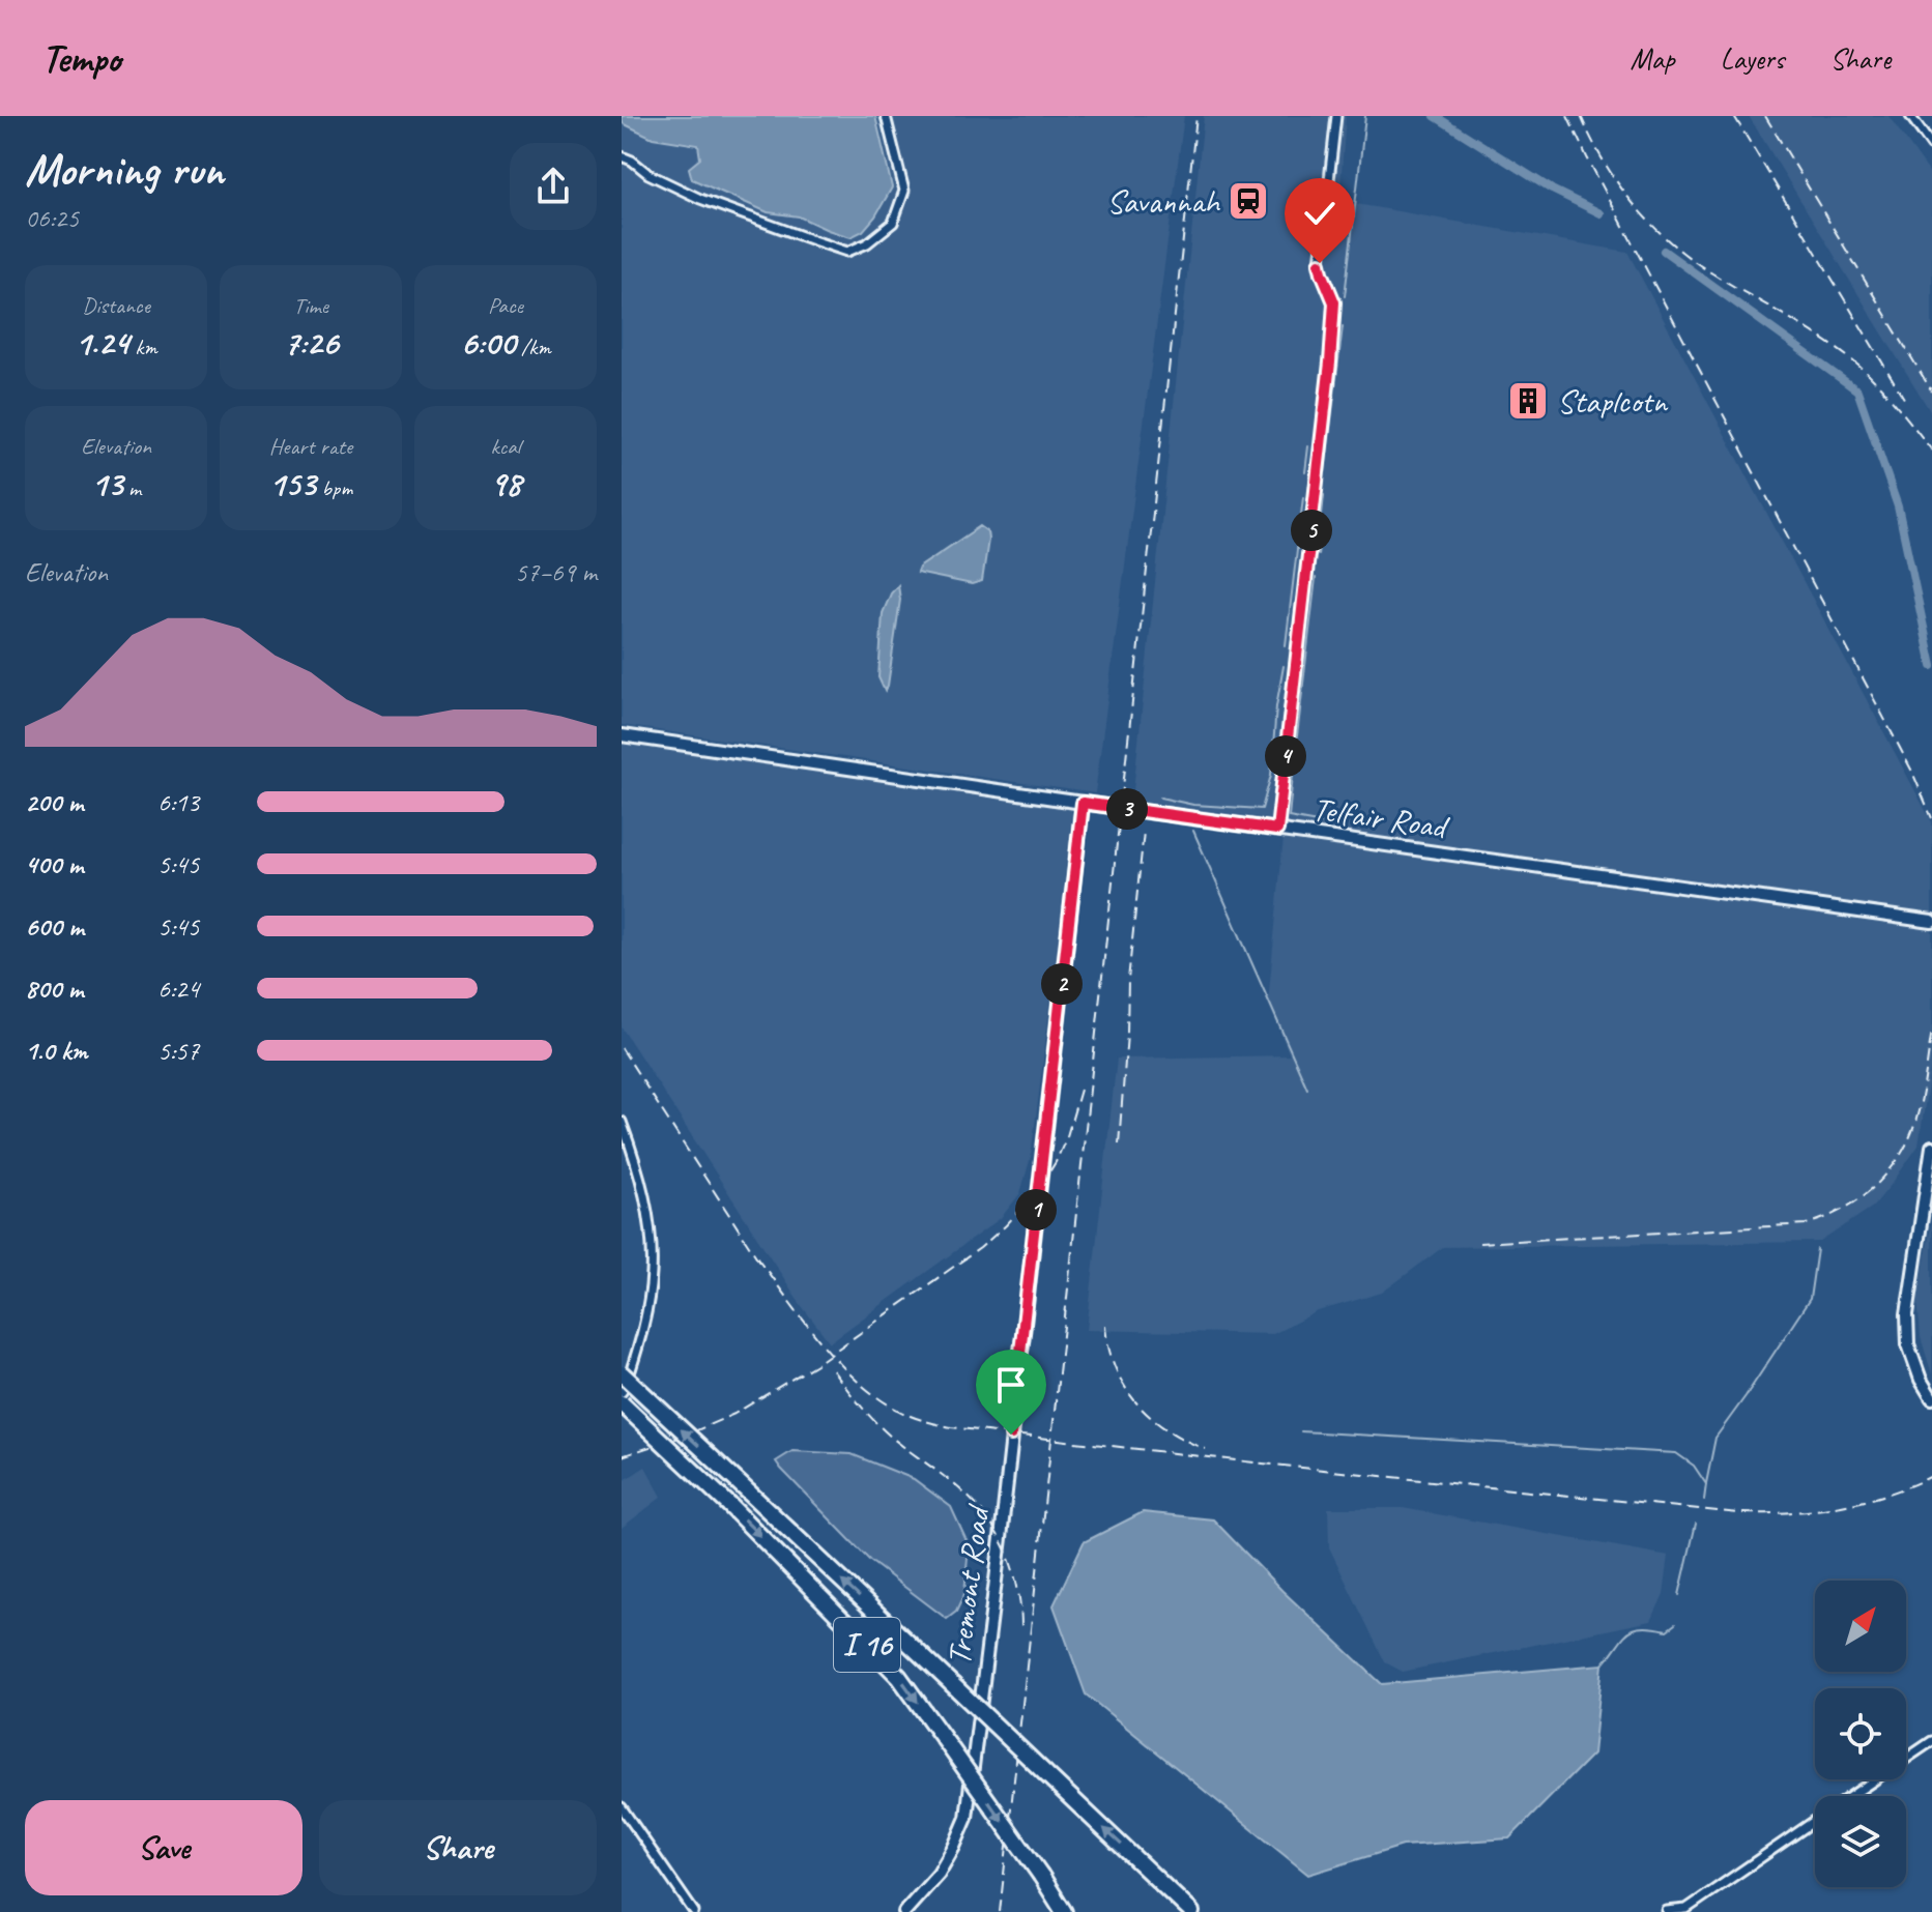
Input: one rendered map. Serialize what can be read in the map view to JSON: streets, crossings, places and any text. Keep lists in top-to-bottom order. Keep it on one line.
{"streets":{"highway":["I 16"],"street":["Telfair Road","Tremont Road"]},"crossings":[["Telfair Road","Tremont Road"]],"places":{"station":["Savannah"],"building":["Staplcotn"]},"north":"top right","page":{"header":"Tempo","nav":["Map","Layers","Share"],"heading":["Morning run","06:25"],"stats":[["Distance","1.24 km"],["Time","7:26"],["Pace","6:00 /km"],["Elevation","13 m"],["Heart rate","153 bpm"],["kcal","98"]],"pins":["5","4","3","2","1"],"chart":["Elevation","57–69 m"],"list":[{"name":"200 m","note":"6:13"},{"name":"400 m","note":"5:45"},{"name":"600 m","note":"5:45"},{"name":"800 m","note":"6:24"},{"name":"1.0 km","note":"5:57"}],"buttons":["Save","Share"]}}
